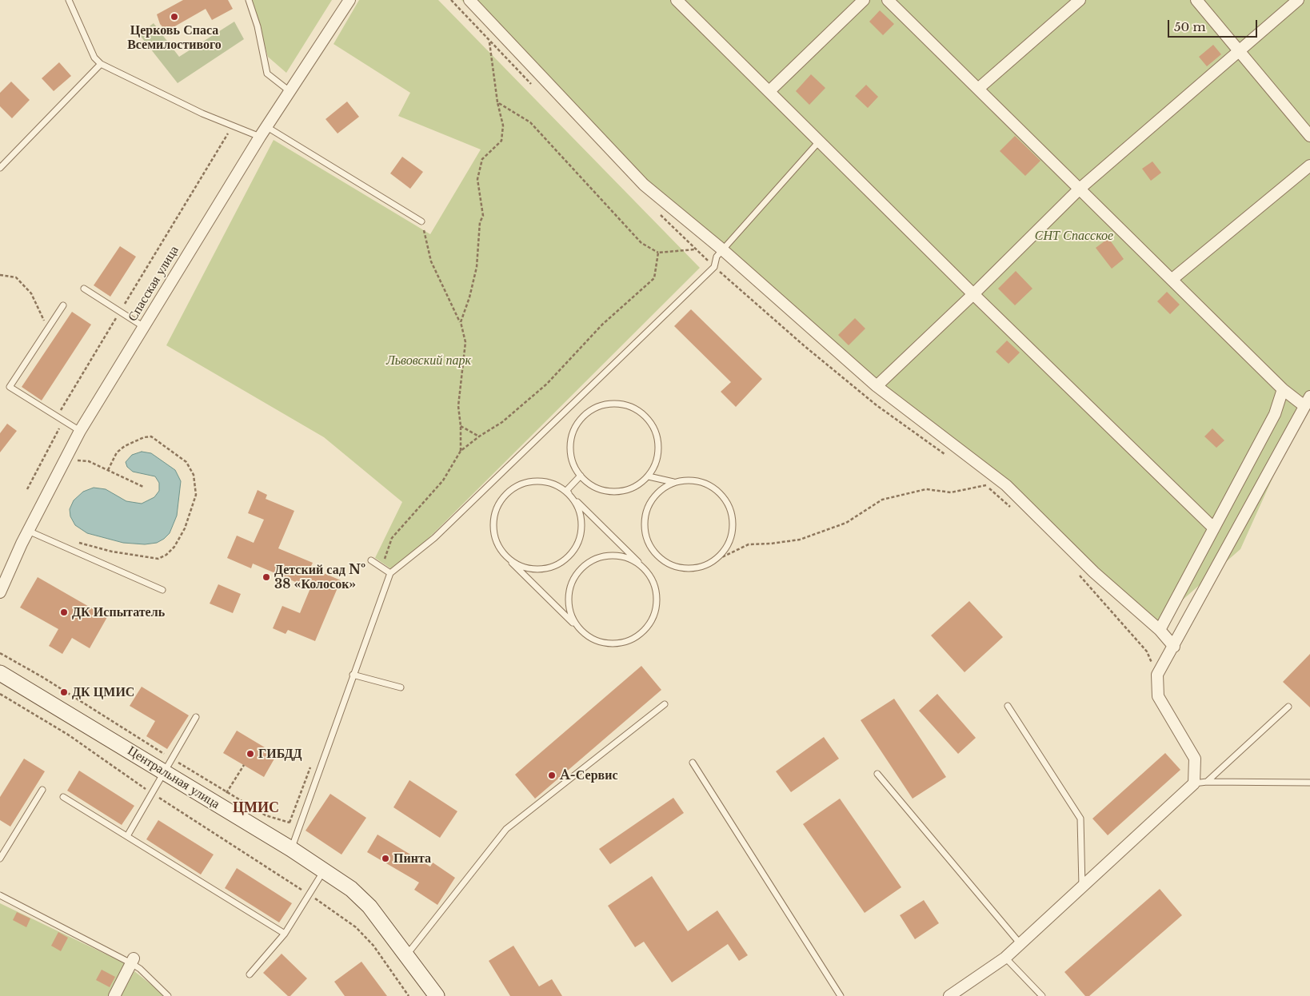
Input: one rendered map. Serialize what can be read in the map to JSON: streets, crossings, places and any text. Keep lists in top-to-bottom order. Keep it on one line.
{"streets":{"street":["Спасская улица","Центральная улица"]},"districts":["ЦМИС"],"parks":["СНТ Спасское","Львовский парк"],"places":["Церковь Спаса Всемилостивого","Детский сад № 38 «Колосок»","ДК Испытатель","ДК ЦМИС","ГИБДД","A-Сервис","Пинта"],"scale_bar":"50 m"}
